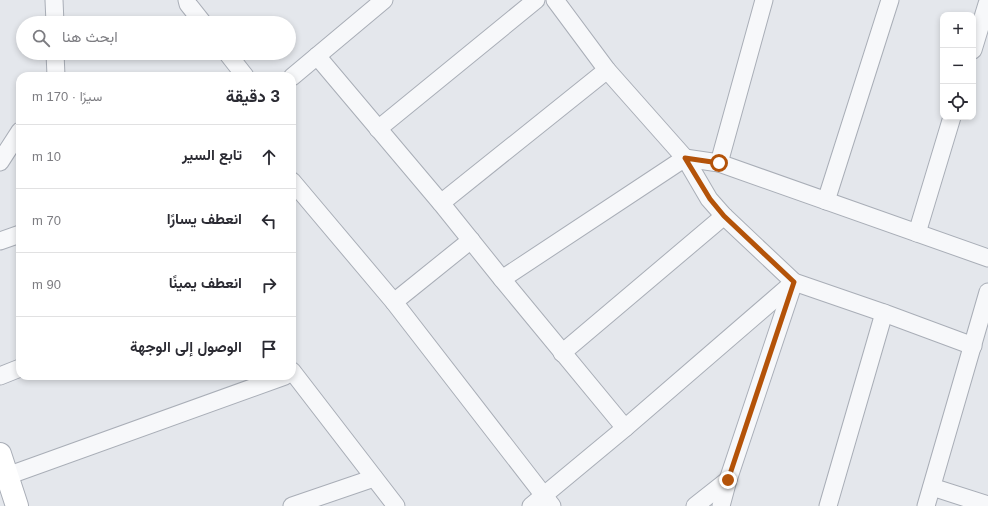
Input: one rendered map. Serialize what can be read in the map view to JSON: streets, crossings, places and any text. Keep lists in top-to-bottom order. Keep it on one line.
{"page":{"map_buttons":["+","−"],"search":"ابحث هنا","heading":["3 دقيقة","سيرًا · 170 m"],"list":[["تابع السير","10 m"],["انعطف يسارًا","70 m"],["انعطف يمينًا","90 m"],"الوصول إلى الوجهة"]}}
